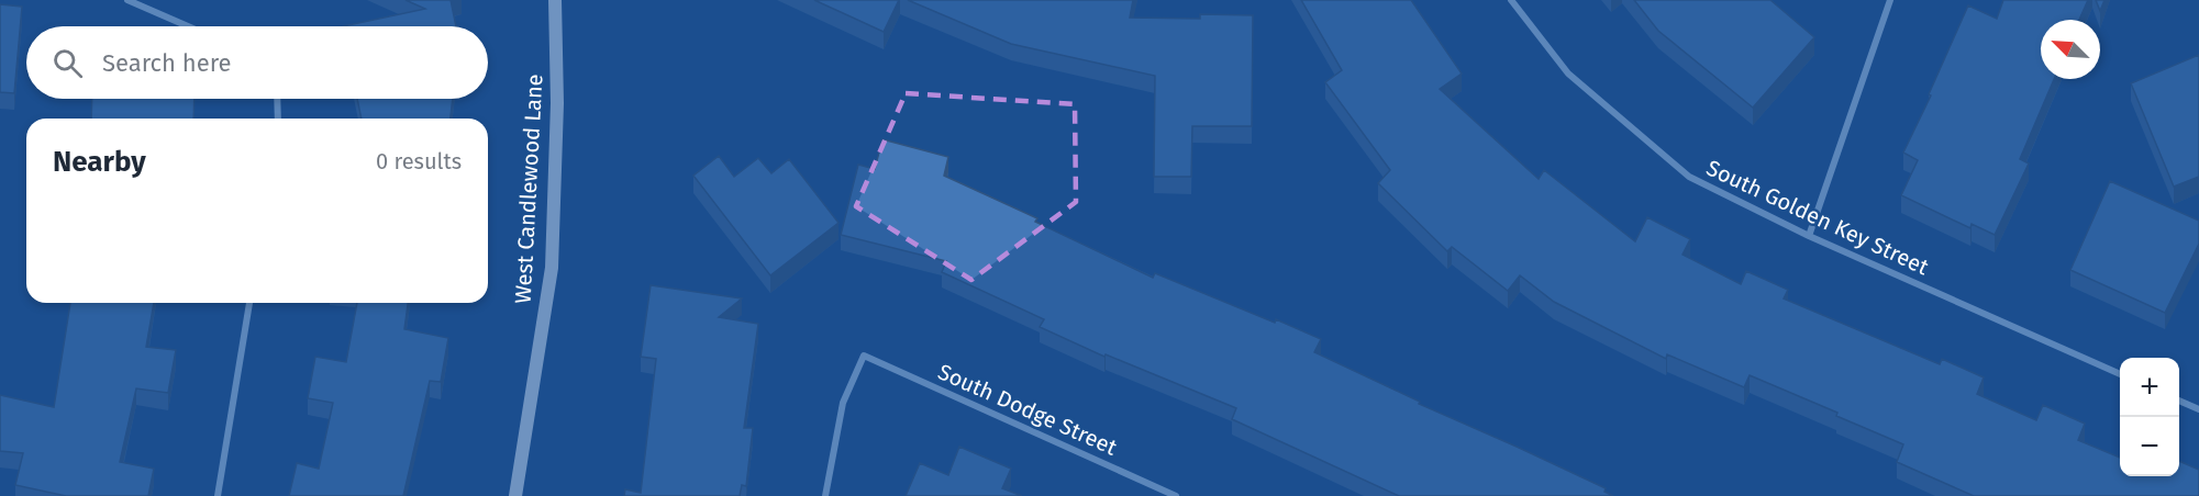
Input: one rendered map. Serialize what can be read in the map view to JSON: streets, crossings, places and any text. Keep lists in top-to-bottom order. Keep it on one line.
{"streets":{"street":["West Candlewood Lane","South Golden Key Street","South Dodge Street"]},"north":"top left","page":{"search":"Search here","heading":["Nearby","0 results"],"map_buttons":["+","−"]}}
